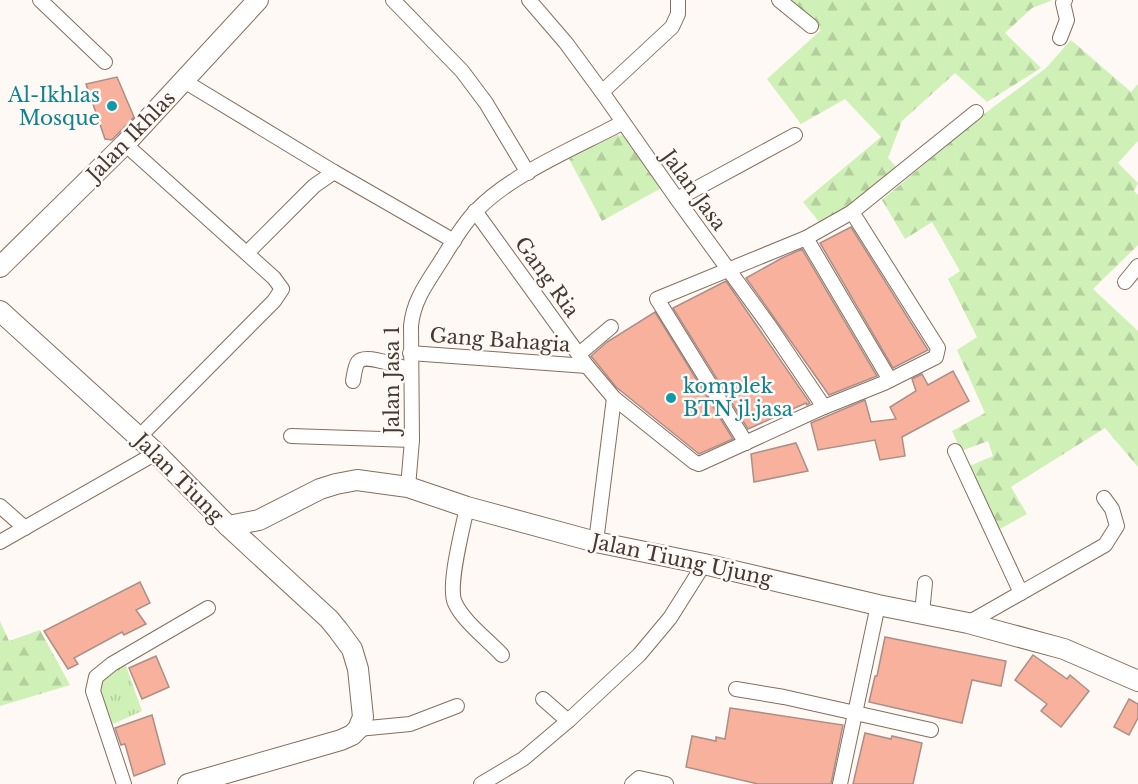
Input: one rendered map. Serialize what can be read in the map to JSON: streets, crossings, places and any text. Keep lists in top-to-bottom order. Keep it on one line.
{"streets":{"street":["Jalan Ikhlas","Jalan Jasa","Gang Ria","Gang Bahagia","Jalan Jasa 1","Jalan Tiung","Jalan Tiung Ujung"]},"crossings":[["Jalan Jasa","Jalan Jasa 1"],["Gang Ria","Gang Bahagia"],["Gang Ria","Jalan Jasa 1"],["Gang Bahagia","Jalan Jasa 1"],["Jalan Jasa 1","Jalan Tiung Ujung"],["Jalan Tiung","Jalan Tiung Ujung"]],"places":["Al-Ikhlas Mosque","komplek BTN jl.jasa"]}
